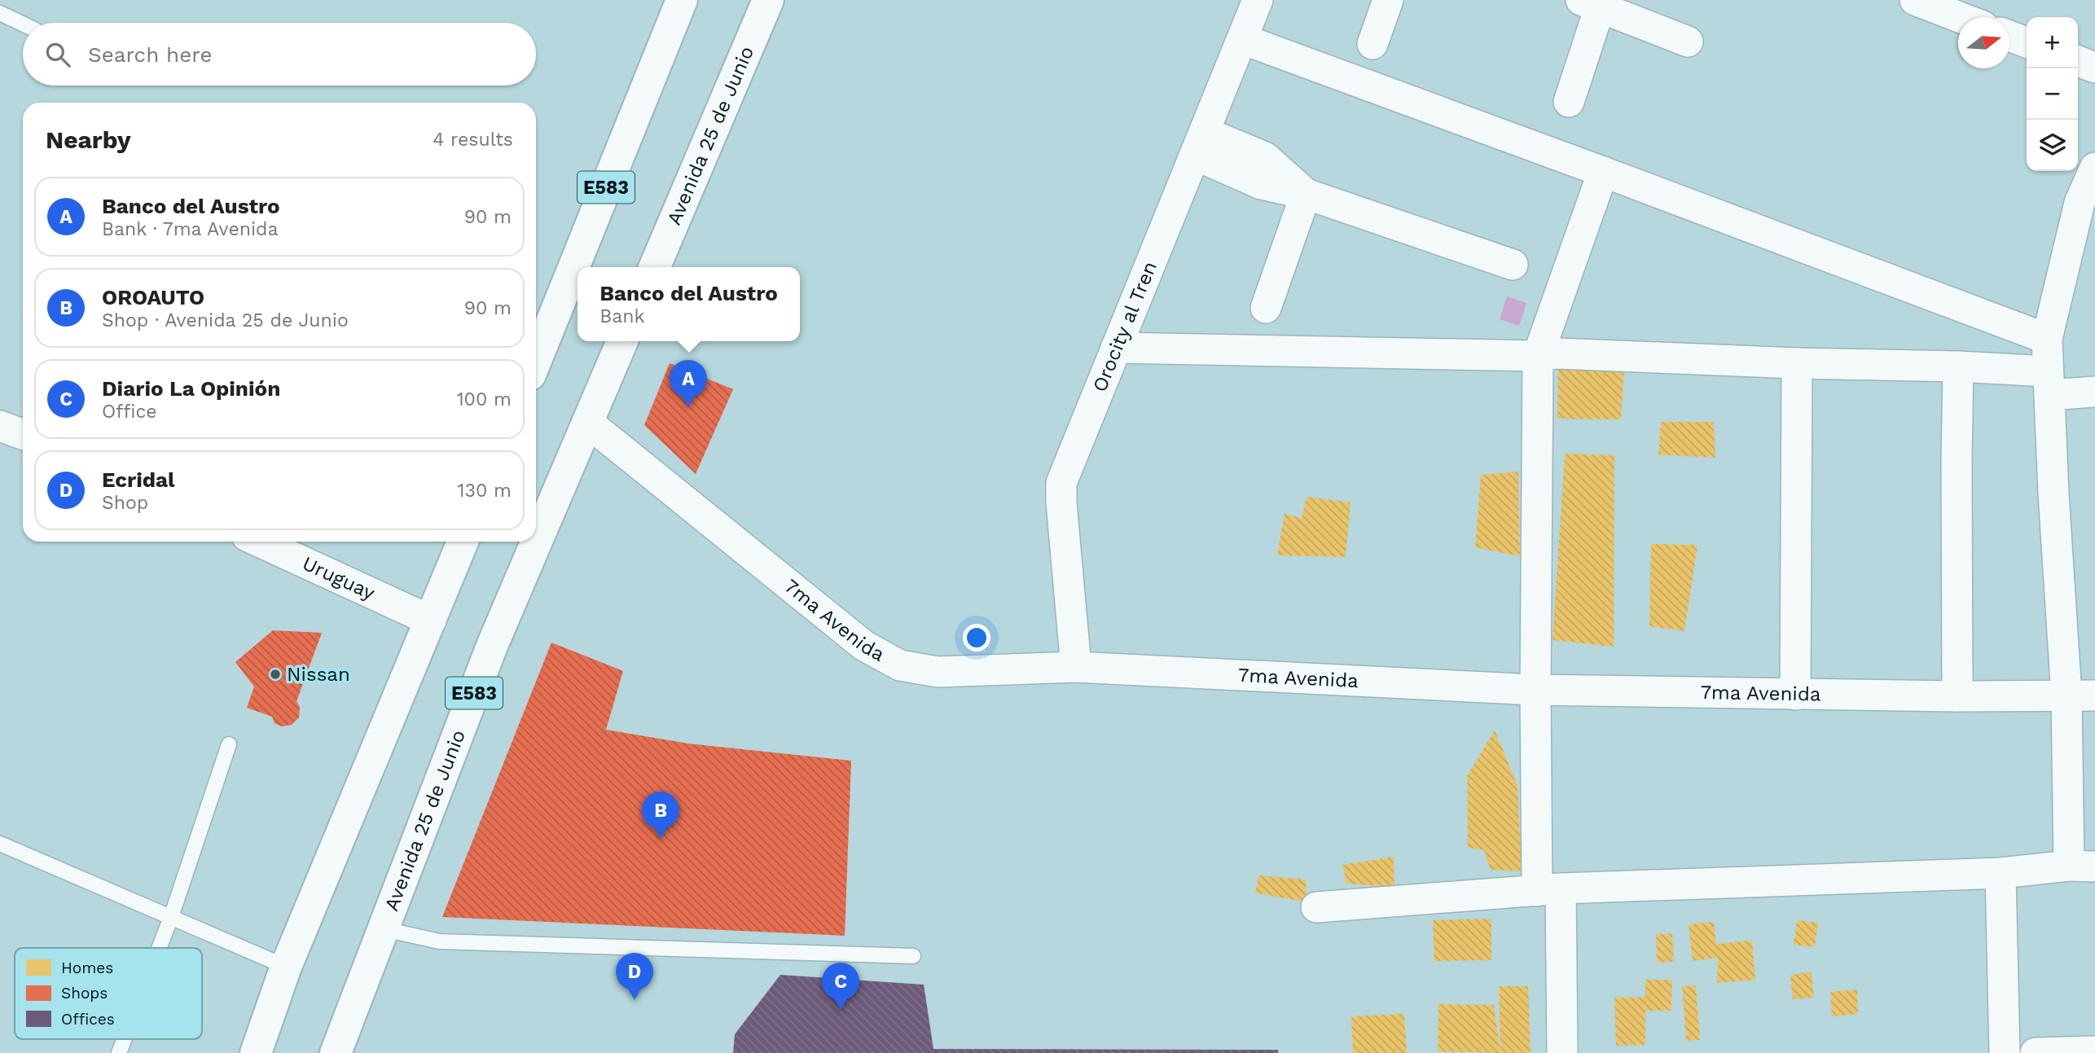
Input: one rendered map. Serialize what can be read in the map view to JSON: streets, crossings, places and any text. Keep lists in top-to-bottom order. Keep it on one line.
{"streets":{"main road":["Avenida 25 de Junio","E583"],"street":["Orocity al Tren","Uruguay","7ma Avenida"]},"crossings":[["Avenida 25 de Junio","7ma Avenida"],["Orocity al Tren","7ma Avenida"]],"places":["Nissan"],"legend":["Homes","Shops","Offices"],"north":"right","page":{"map_buttons":["+","−"],"search":"Search here","heading":["Nearby","4 results"],"list":[{"mark":"A","name":"Banco del Austro","note":"Bank · 7ma Avenida","value":"90 m"},{"mark":"B","name":"OROAUTO","note":"Shop · Avenida 25 de Junio","value":"90 m"},{"mark":"C","name":"Diario La Opinión","note":"Office","value":"100 m"},{"mark":"D","name":"Ecridal","note":"Shop","value":"130 m"}],"popup":["Banco del Austro","Bank"],"pins":["A","B","D","C"]}}
